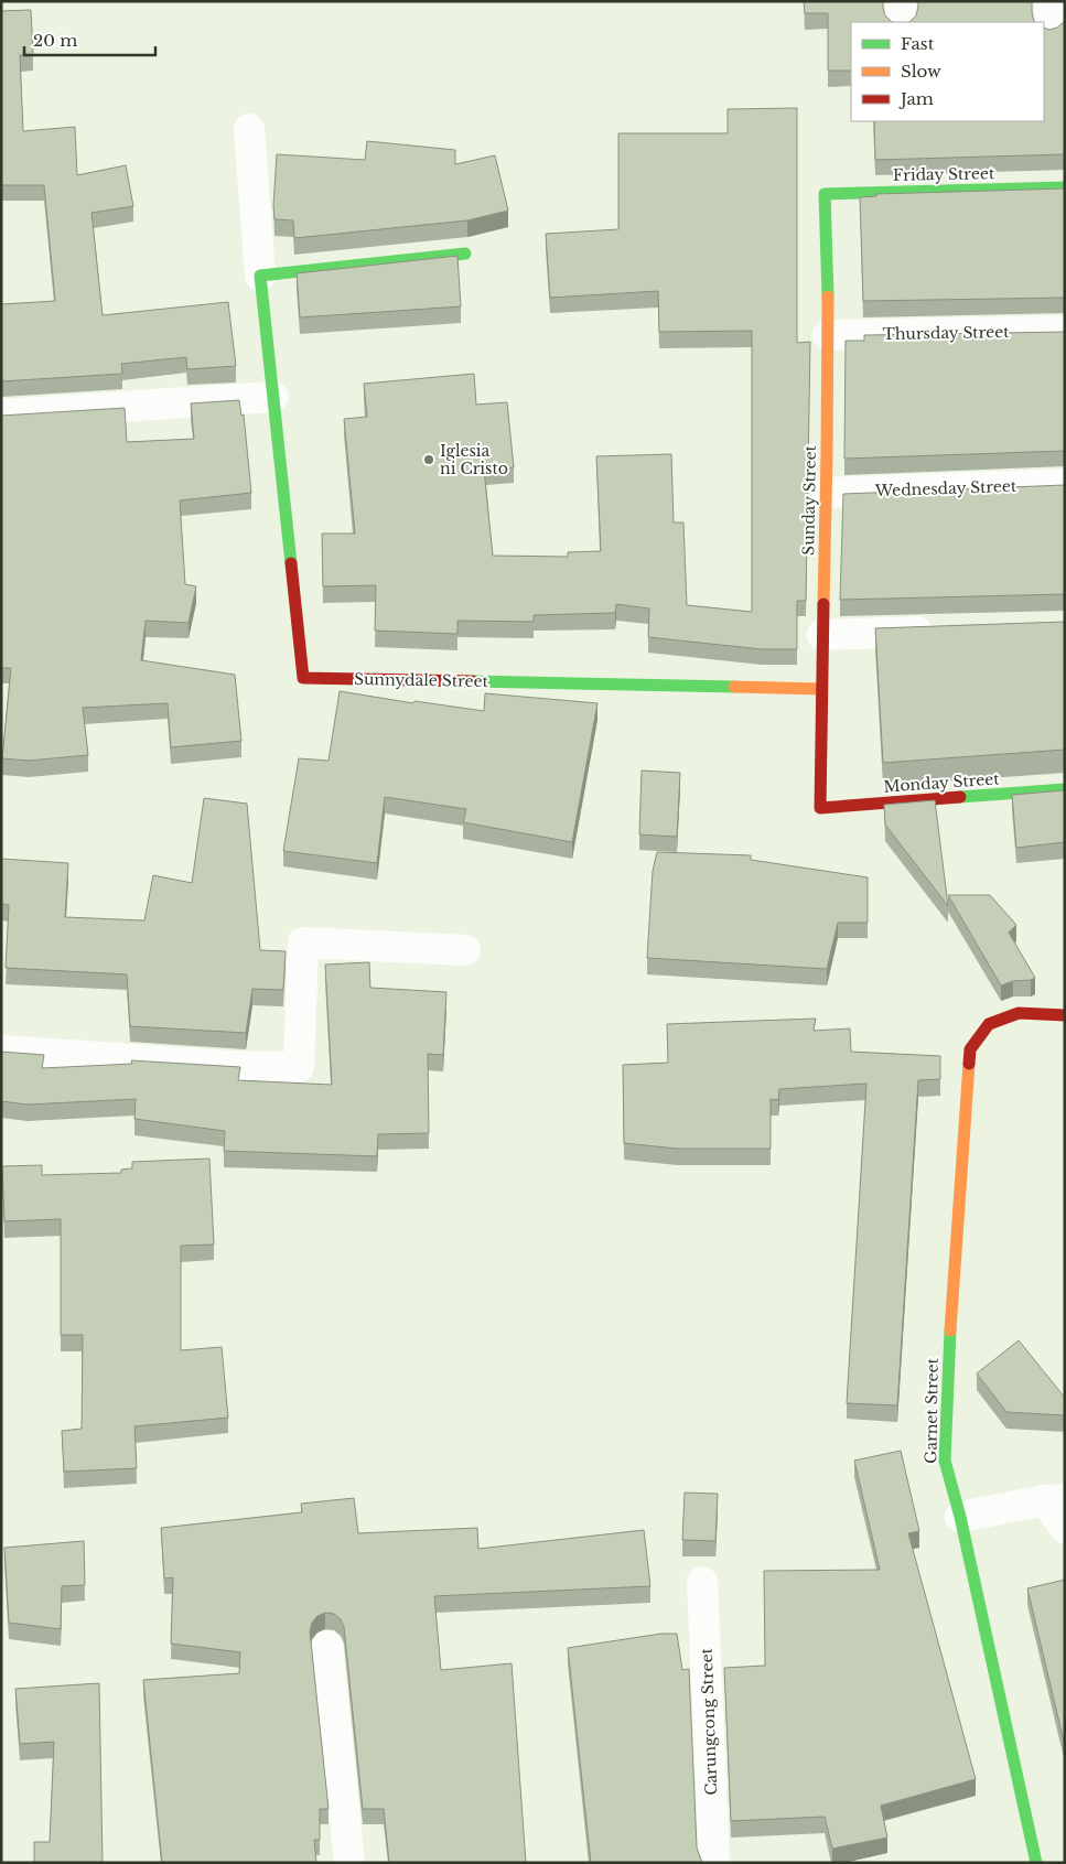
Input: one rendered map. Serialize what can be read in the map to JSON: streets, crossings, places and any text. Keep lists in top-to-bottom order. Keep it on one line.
{"streets":{"street":["Friday Street","Thursday Street","Wednesday Street","Sunday Street","Sunnydale Street","Monday Street","Garnet Street","Carungcong Street"]},"crossings":[["Friday Street","Sunday Street"],["Thursday Street","Sunday Street"],["Wednesday Street","Sunday Street"],["Sunday Street","Sunnydale Street"],["Sunday Street","Monday Street"]],"places":["Iglesia ni Cristo"],"legend":["Fast","Slow","Jam"],"scale_bar":"20 m"}
